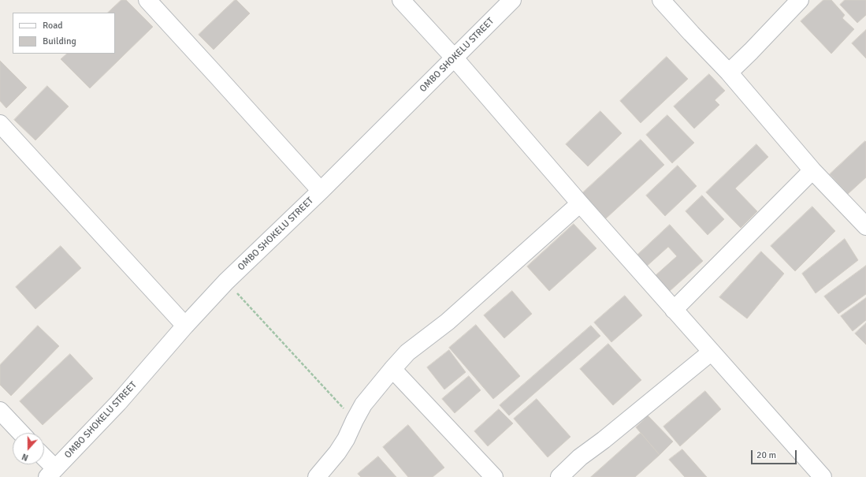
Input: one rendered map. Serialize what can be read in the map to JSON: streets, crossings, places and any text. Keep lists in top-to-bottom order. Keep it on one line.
{"streets":{"street":["OMBO SHOKELU STREET"]},"legend":["Road","Building"],"scale_bar":"20 m","north":"bottom"}
